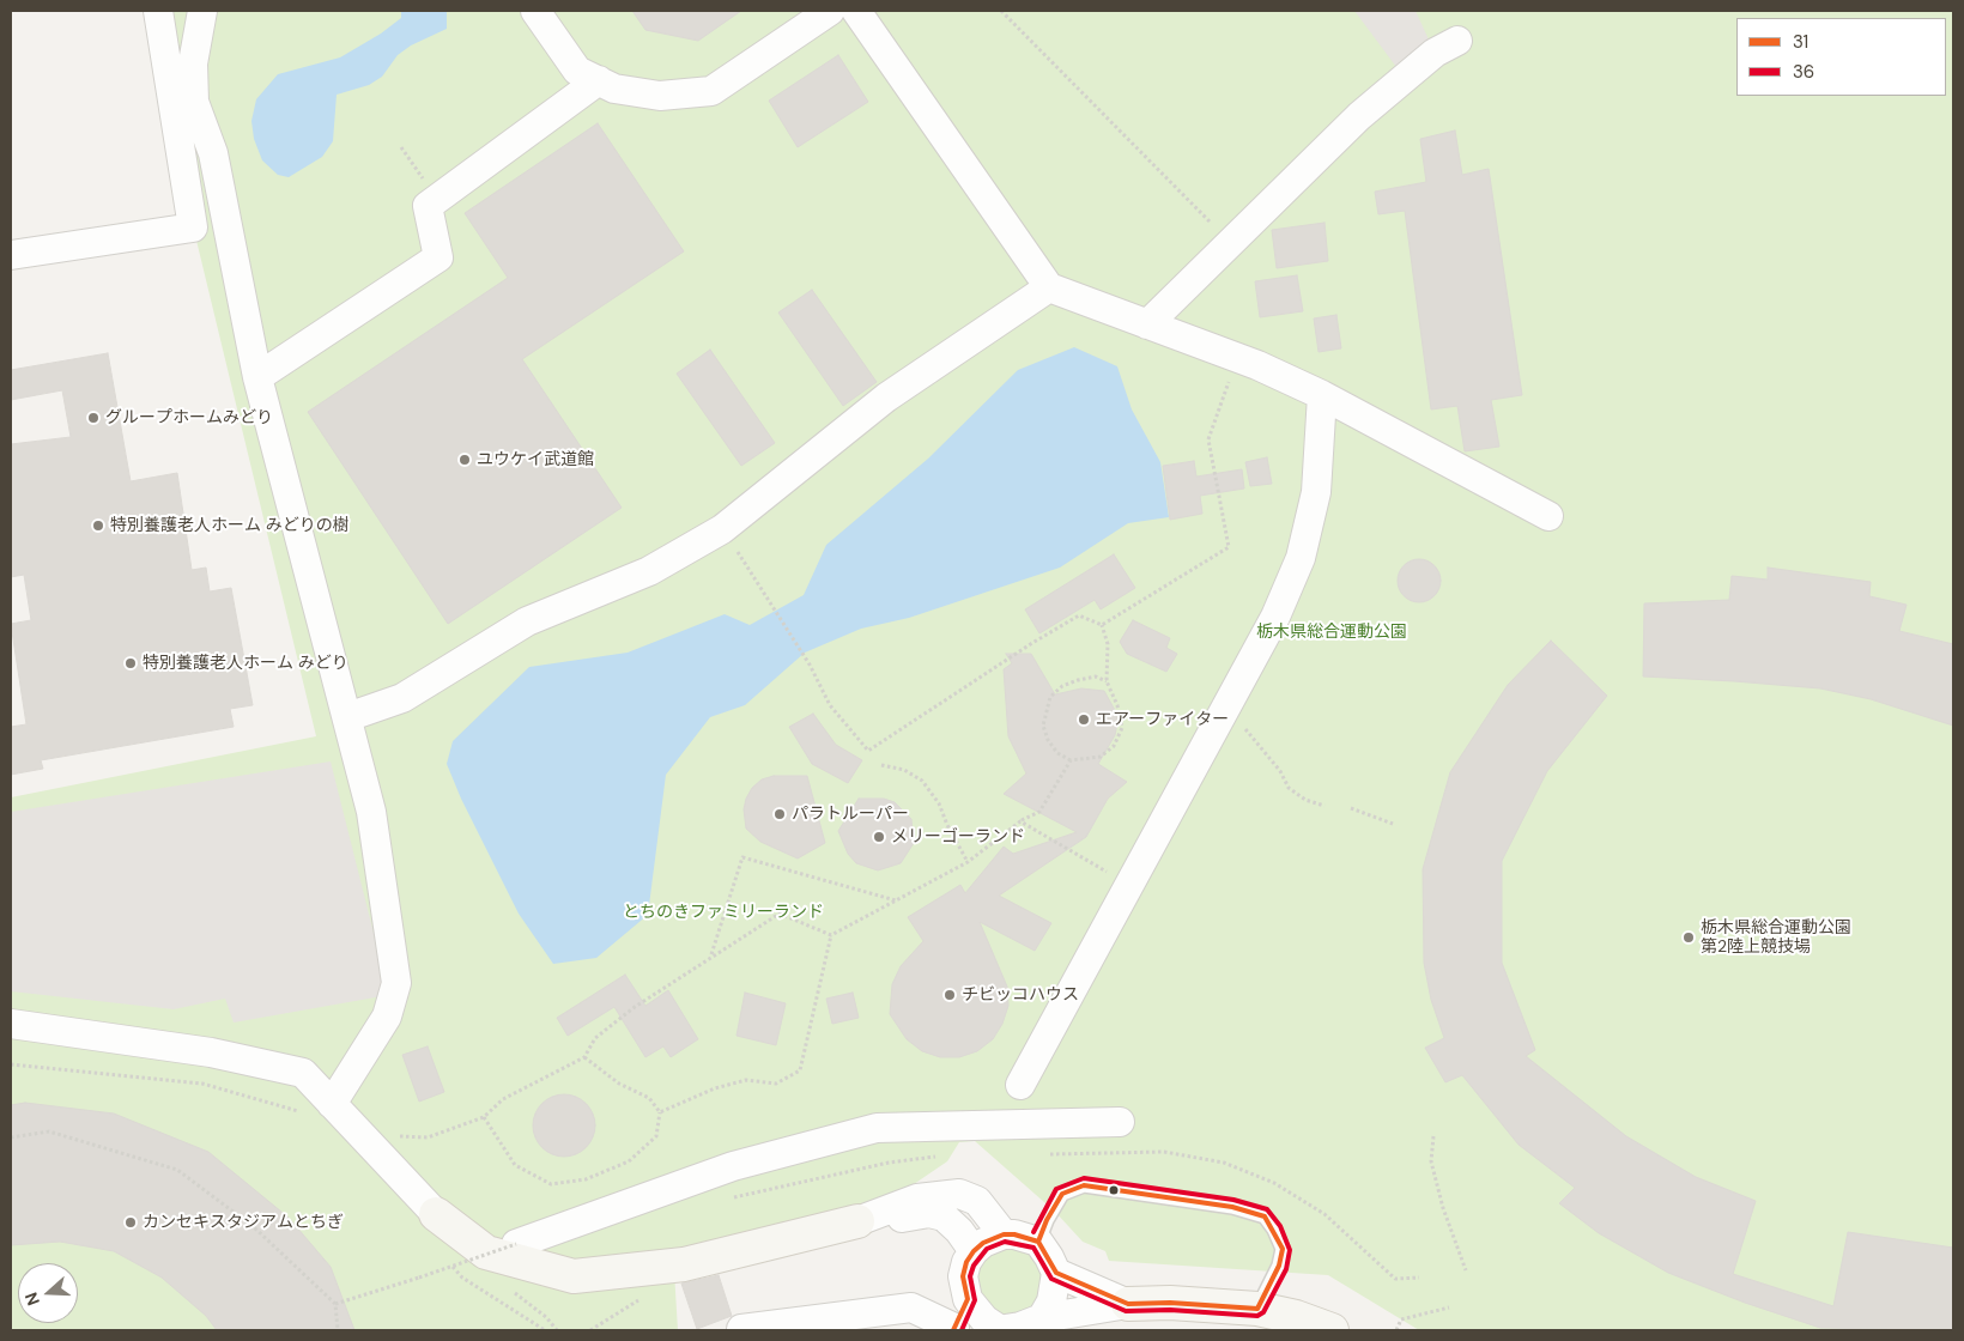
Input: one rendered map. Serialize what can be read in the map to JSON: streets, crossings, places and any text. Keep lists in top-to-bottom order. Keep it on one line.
{"parks":["栃木県総合運動公園","とちのきファミリーランド"],"places":["グループホームみどり","ユウケイ武道館","特別養護老人ホーム みどりの樹","特別養護老人ホーム みどり","エアーファイター","パラトルーパー","メリーゴーランド","栃木県総合運動公園 第2陸上競技場","チビッコハウス","カンセキスタジアムとちぎ"],"lines":["transit line 36","transit line 31"],"legend":["31","36"],"north":"left"}
